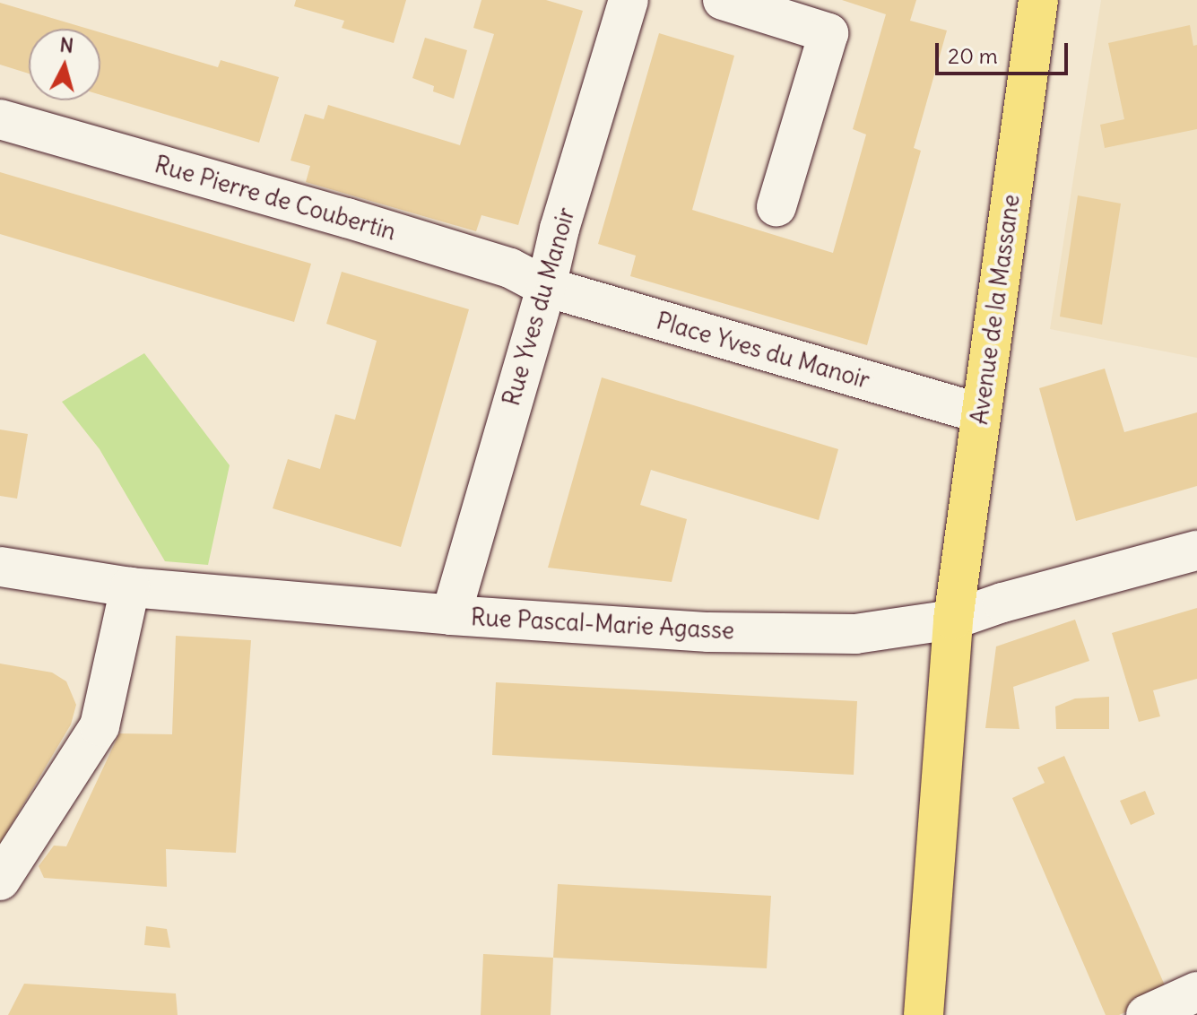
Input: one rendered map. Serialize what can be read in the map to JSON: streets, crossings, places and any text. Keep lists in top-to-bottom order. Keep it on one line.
{"streets":{"main road":["Avenue de la Massane"],"street":["Rue Pierre de Coubertin","Rue Yves du Manoir","Place Yves du Manoir","Rue Pascal-Marie Agasse"]},"crossings":[["Rue Pierre de Coubertin","Rue Yves du Manoir"],["Rue Pierre de Coubertin","Place Yves du Manoir"],["Rue Yves du Manoir","Place Yves du Manoir"],["Rue Yves du Manoir","Rue Pascal-Marie Agasse"],["Avenue de la Massane","Place Yves du Manoir"],["Avenue de la Massane","Rue Pascal-Marie Agasse"]],"scale_bar":"20 m","north":"top"}
